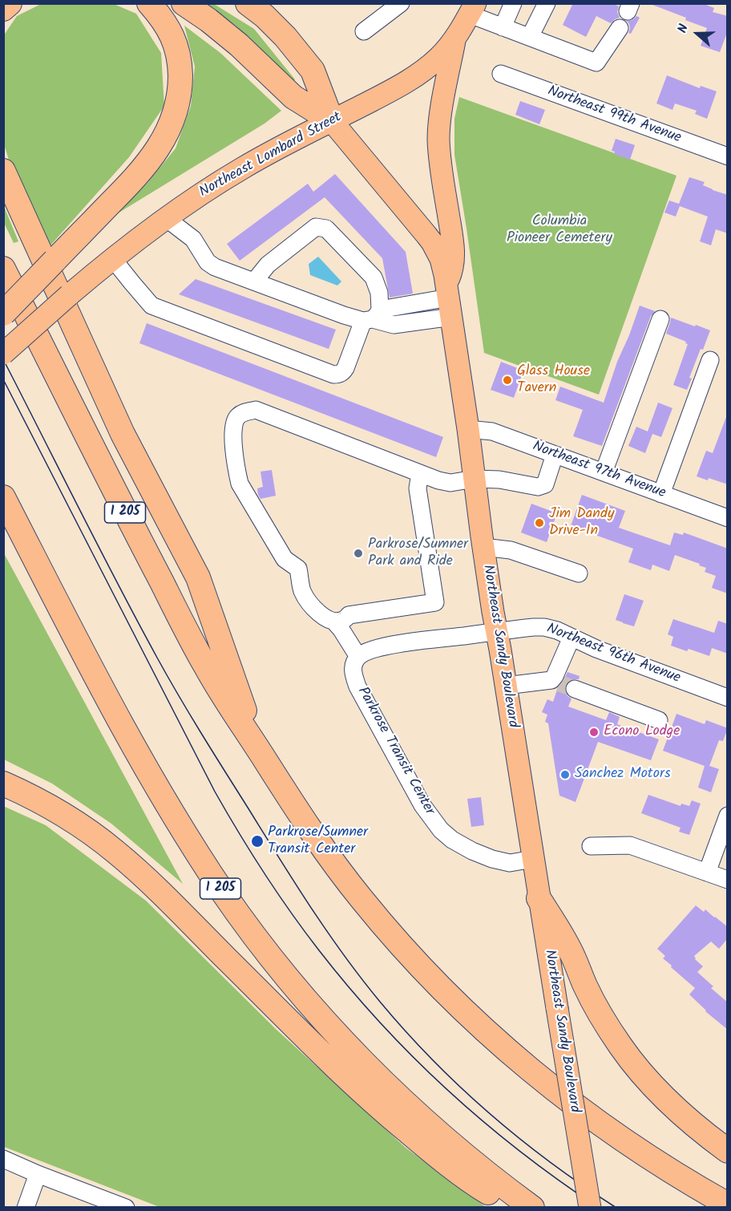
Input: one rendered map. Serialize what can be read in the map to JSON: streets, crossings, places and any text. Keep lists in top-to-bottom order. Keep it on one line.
{"streets":{"highway":["I 205"],"main road":["Northeast Lombard Street","Northeast Sandy Boulevard"],"street":["Northeast 99th Avenue","Northeast 97th Avenue","Northeast 96th Avenue","Parkrose Transit Center"]},"crossings":[["Northeast Lombard Street","Northeast Sandy Boulevard"],["Northeast 97th Avenue","Northeast Sandy Boulevard"],["Northeast Sandy Boulevard","Northeast 96th Avenue"],["Northeast Sandy Boulevard","Parkrose Transit Center"]],"parks":["Columbia Pioneer Cemetery"],"places":["Glass House Tavern","Jim Dandy Drive-In","Parkrose/Sumner Park and Ride","Econo Lodge","Sanchez Motors","Parkrose/Sumner Transit Center"],"north":"left"}
